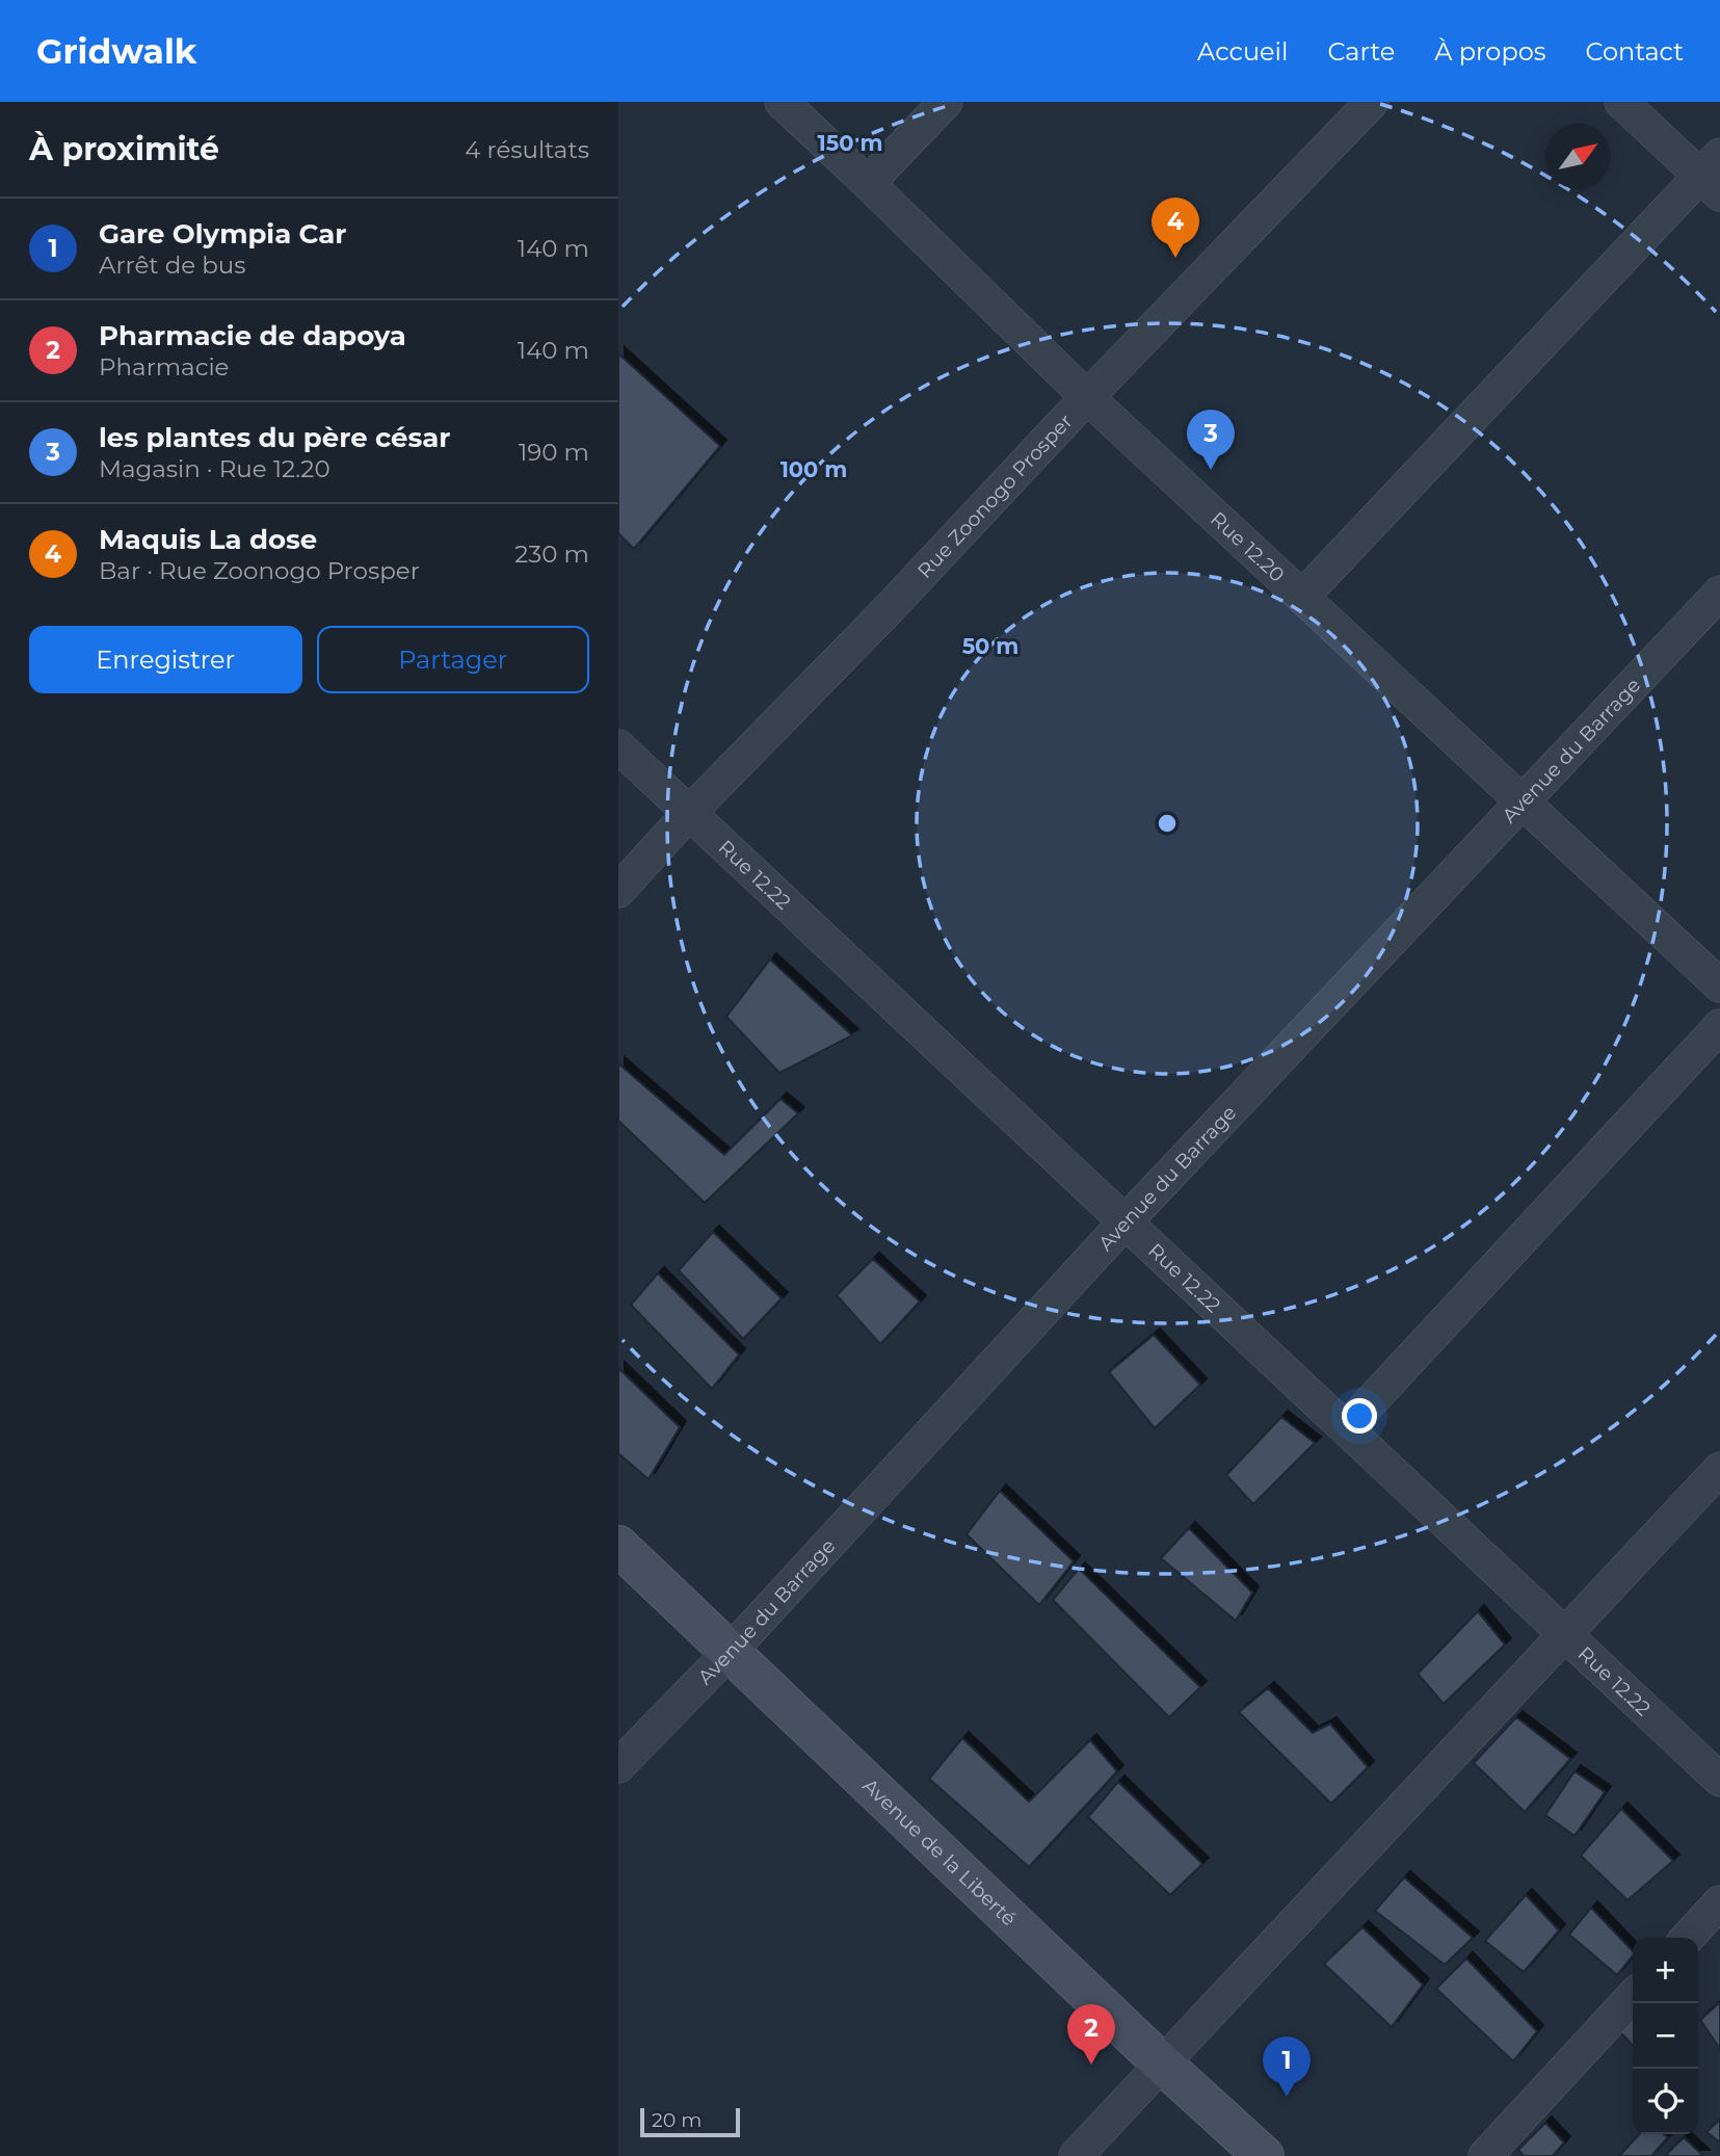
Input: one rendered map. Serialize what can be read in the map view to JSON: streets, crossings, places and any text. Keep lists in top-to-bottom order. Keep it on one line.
{"streets":{"main road":["Avenue de la Liberté"],"street":["Rue Zoonogo Prosper","Rue 12.20","Avenue du Barrage","Rue 12.22"]},"crossings":[["Rue Zoonogo Prosper","Rue 12.20"],["Rue Zoonogo Prosper","Rue 12.22"],["Rue 12.20","Avenue du Barrage"],["Avenue du Barrage","Rue 12.22"],["Avenue du Barrage","Avenue de la Liberté"]],"scale_bar":"20 m","north":"top right","page":{"header":"Gridwalk","nav":["Accueil","Carte","À propos","Contact"],"heading":["À proximité","4 résultats"],"list":[{"mark":"1","name":"Gare Olympia Car","note":"Arrêt de bus","value":"140 m"},{"mark":"2","name":"Pharmacie de dapoya","note":"Pharmacie","value":"140 m"},{"mark":"3","name":"les plantes du père césar","note":"Magasin · Rue 12.20","value":"190 m"},{"mark":"4","name":"Maquis La dose","note":"Bar · Rue Zoonogo Prosper","value":"230 m"}],"pins":["4","3","2","1"],"buttons":["Enregistrer","Partager"],"map_buttons":["+","−"],"scale":"20 m"},"rings":["150 m","100 m","50 m"]}
